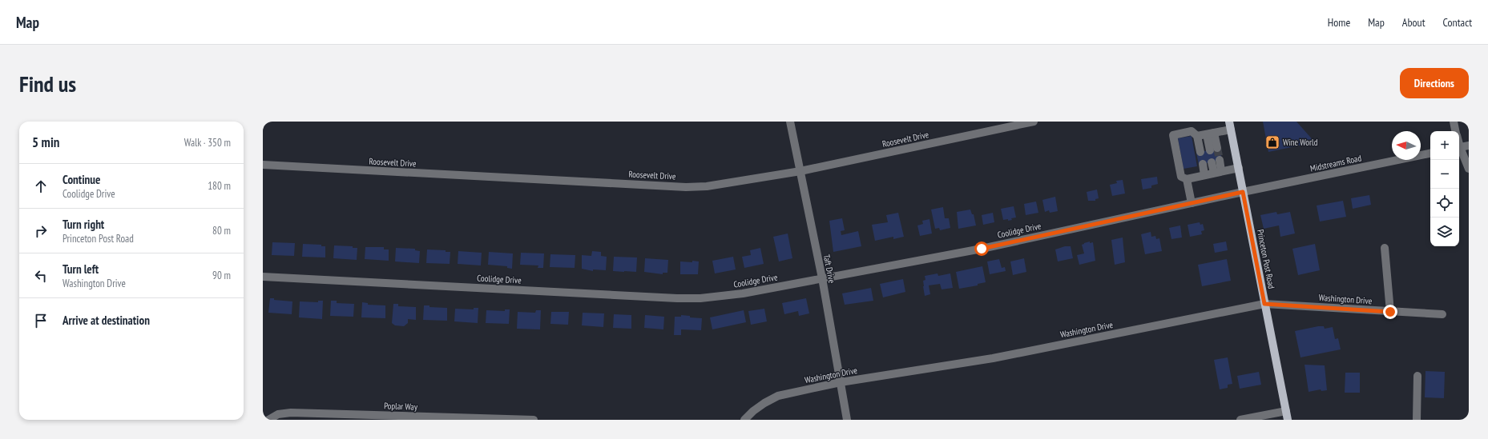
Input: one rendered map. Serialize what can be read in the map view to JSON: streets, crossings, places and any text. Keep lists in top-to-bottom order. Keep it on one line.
{"streets":{"main road":["Princeton Post Road"],"street":["Roosevelt Drive","Midstreams Road","Coolidge Drive","Taft Drive","Washington Drive","Poplar Way"]},"crossings":[["Roosevelt Drive","Taft Drive"],["Midstreams Road","Coolidge Drive"],["Midstreams Road","Princeton Post Road"],["Coolidge Drive","Princeton Post Road"],["Coolidge Drive","Taft Drive"],["Princeton Post Road","Washington Drive"],["Taft Drive","Washington Drive"]],"places":{"shop":["Wine World"]},"north":"left","page":{"header":"Map","nav":["Home","Map","About","Contact"],"buttons":"Directions","title":"Find us","heading":["5 min","Walk · 350 m"],"map_buttons":["+","−"],"list":[["Continue","Coolidge Drive","180 m"],["Turn right","Princeton Post Road","80 m"],["Turn left","Washington Drive","90 m"],"Arrive at destination"]}}
